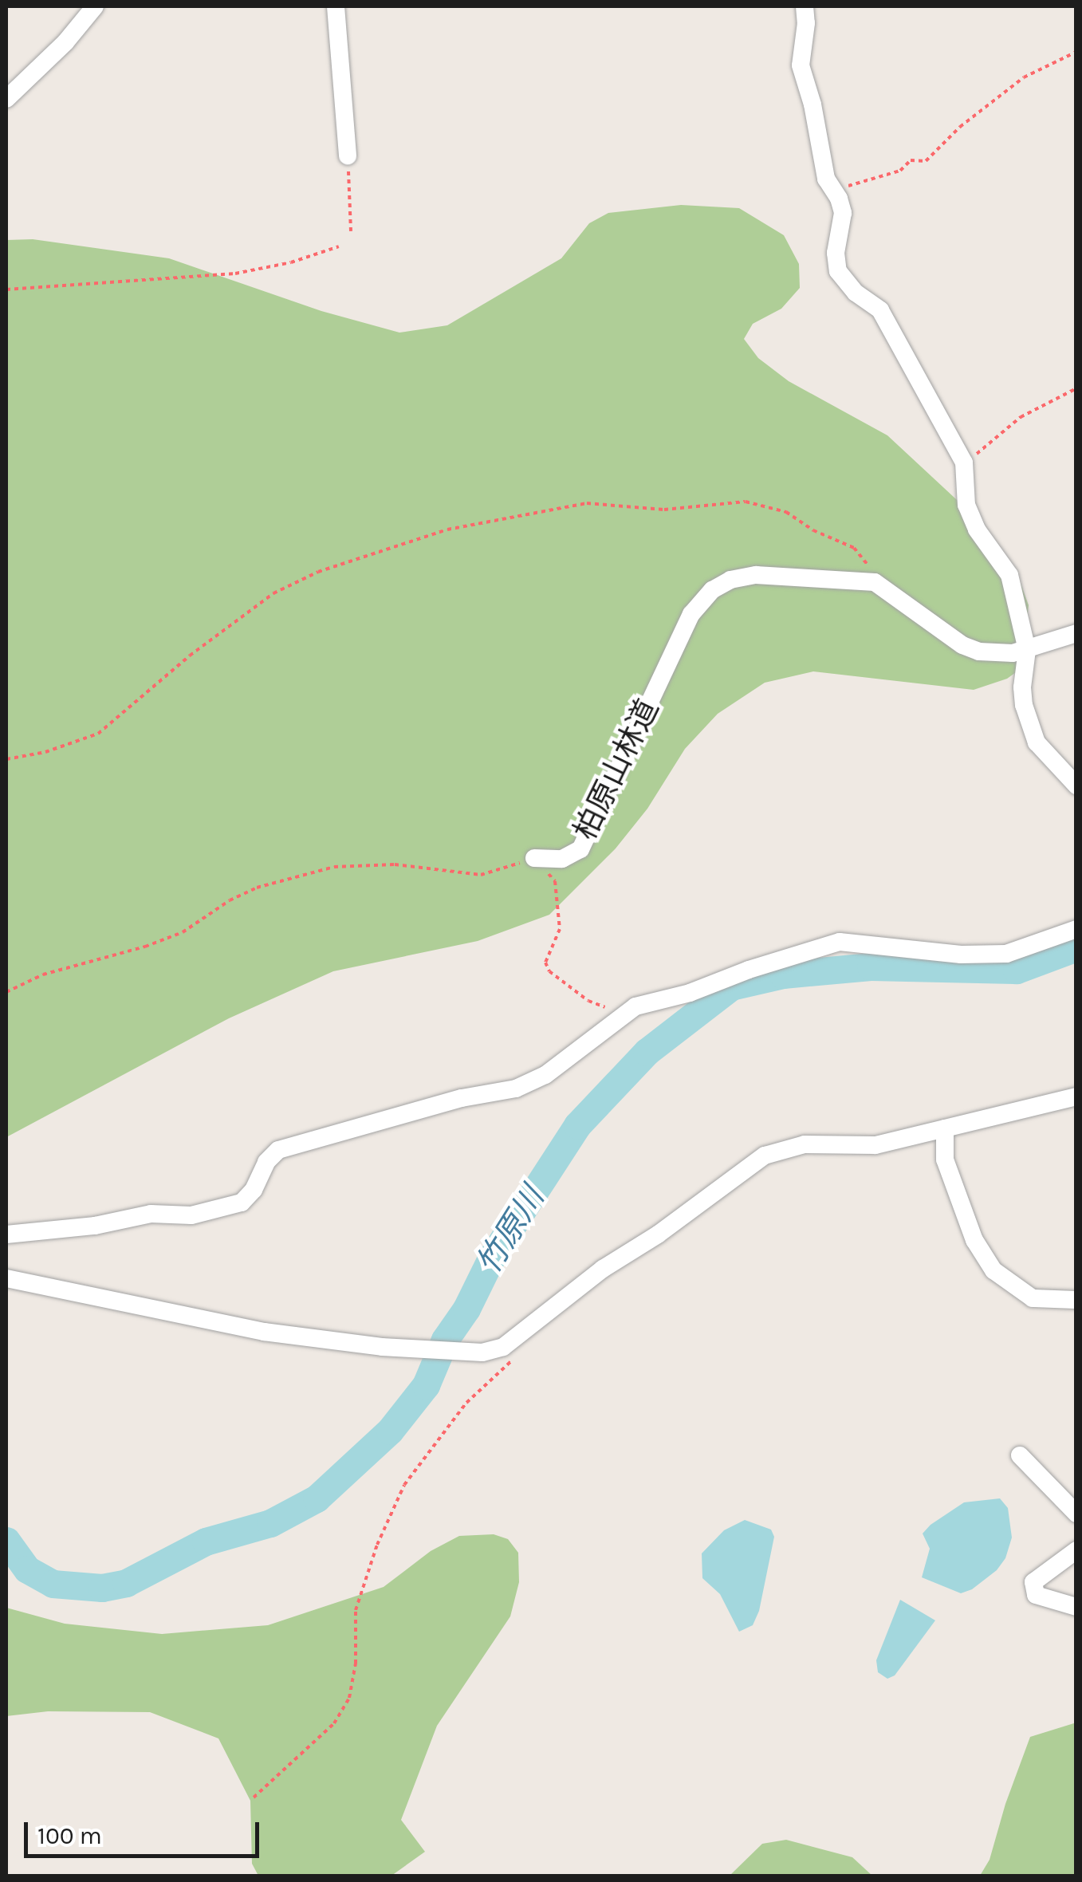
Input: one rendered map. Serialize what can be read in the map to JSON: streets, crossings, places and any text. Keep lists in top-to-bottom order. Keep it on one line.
{"streets":{"street":["柏原山林道"]},"water":["竹原川"],"scale_bar":"100 m"}
